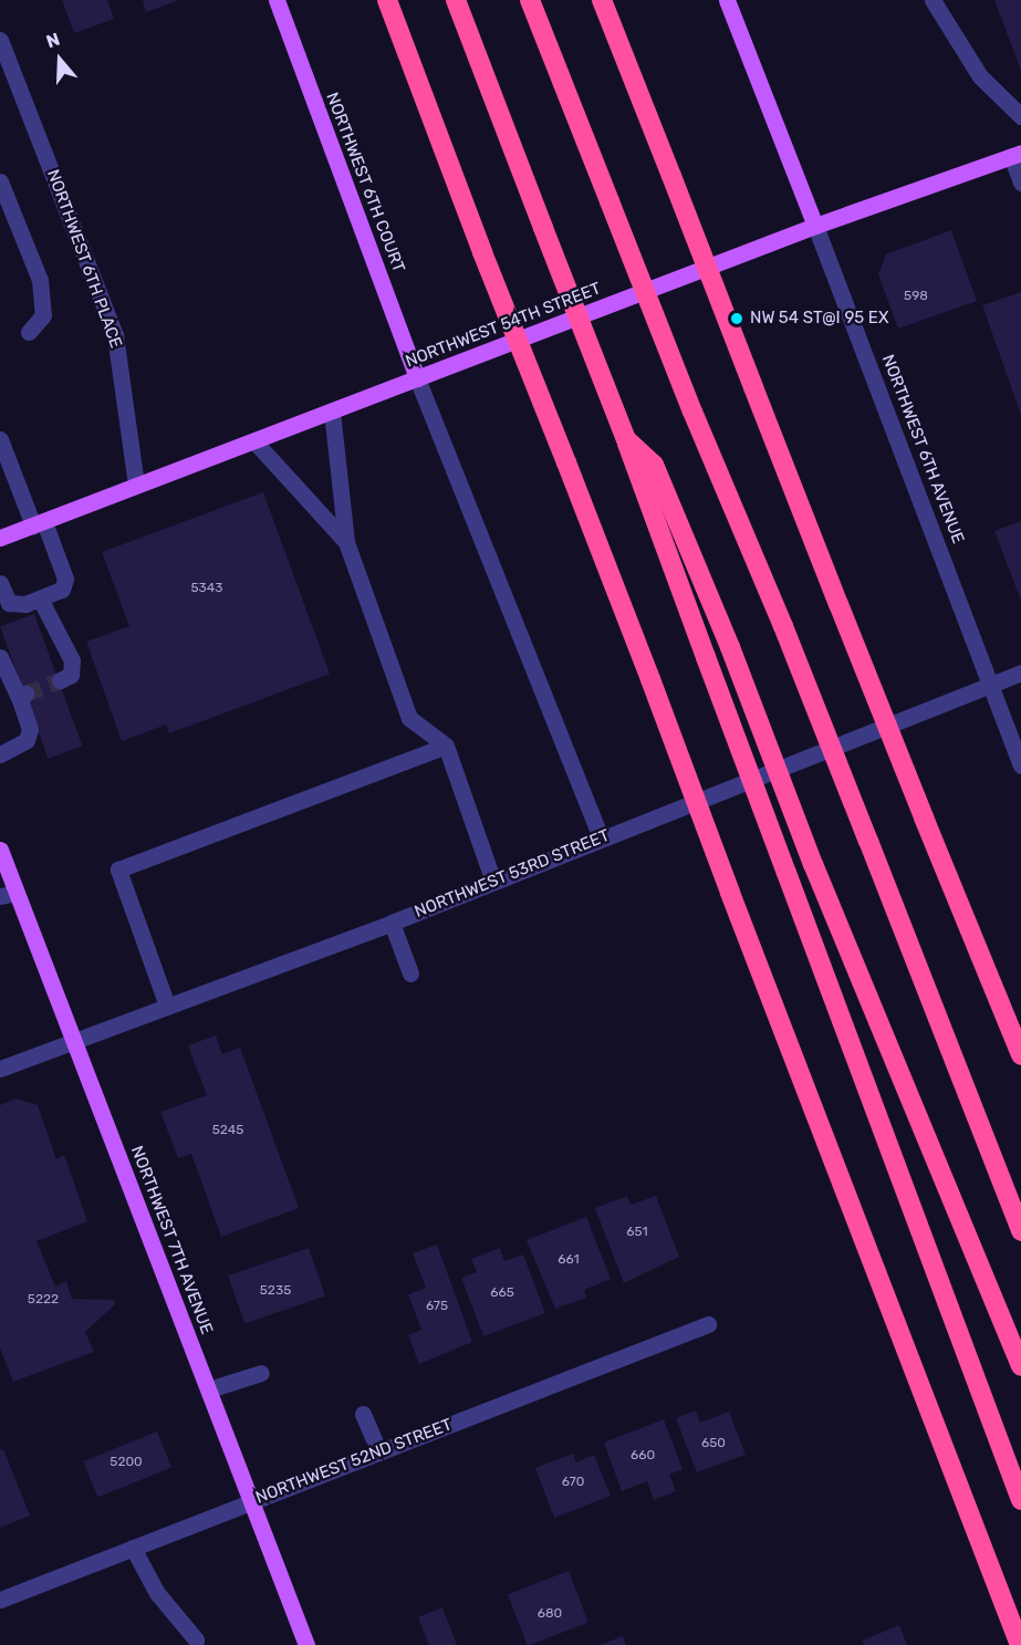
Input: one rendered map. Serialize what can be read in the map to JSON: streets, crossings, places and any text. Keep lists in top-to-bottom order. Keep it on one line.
{"streets":{"main road":["NORTHWEST 6TH COURT","NORTHWEST 54TH STREET","NORTHWEST 6TH AVENUE","NORTHWEST 7TH AVENUE"],"street":["NORTHWEST 6TH PLACE","NORTHWEST 53RD STREET","NORTHWEST 52ND STREET"]},"crossings":[["NORTHWEST 6TH COURT","NORTHWEST 54TH STREET"],["NORTHWEST 6TH PLACE","NORTHWEST 54TH STREET"],["NORTHWEST 54TH STREET","NORTHWEST 6TH AVENUE"],["NORTHWEST 6TH AVENUE","NORTHWEST 53RD STREET"],["NORTHWEST 53RD STREET","NORTHWEST 7TH AVENUE"],["NORTHWEST 7TH AVENUE","NORTHWEST 52ND STREET"]],"places":["NW 54 ST@I 95 EX"],"house_numbers":["598","5343","5245","651","661","5235","665","5222","675","650","660","5200","670","680"],"north":"top"}
